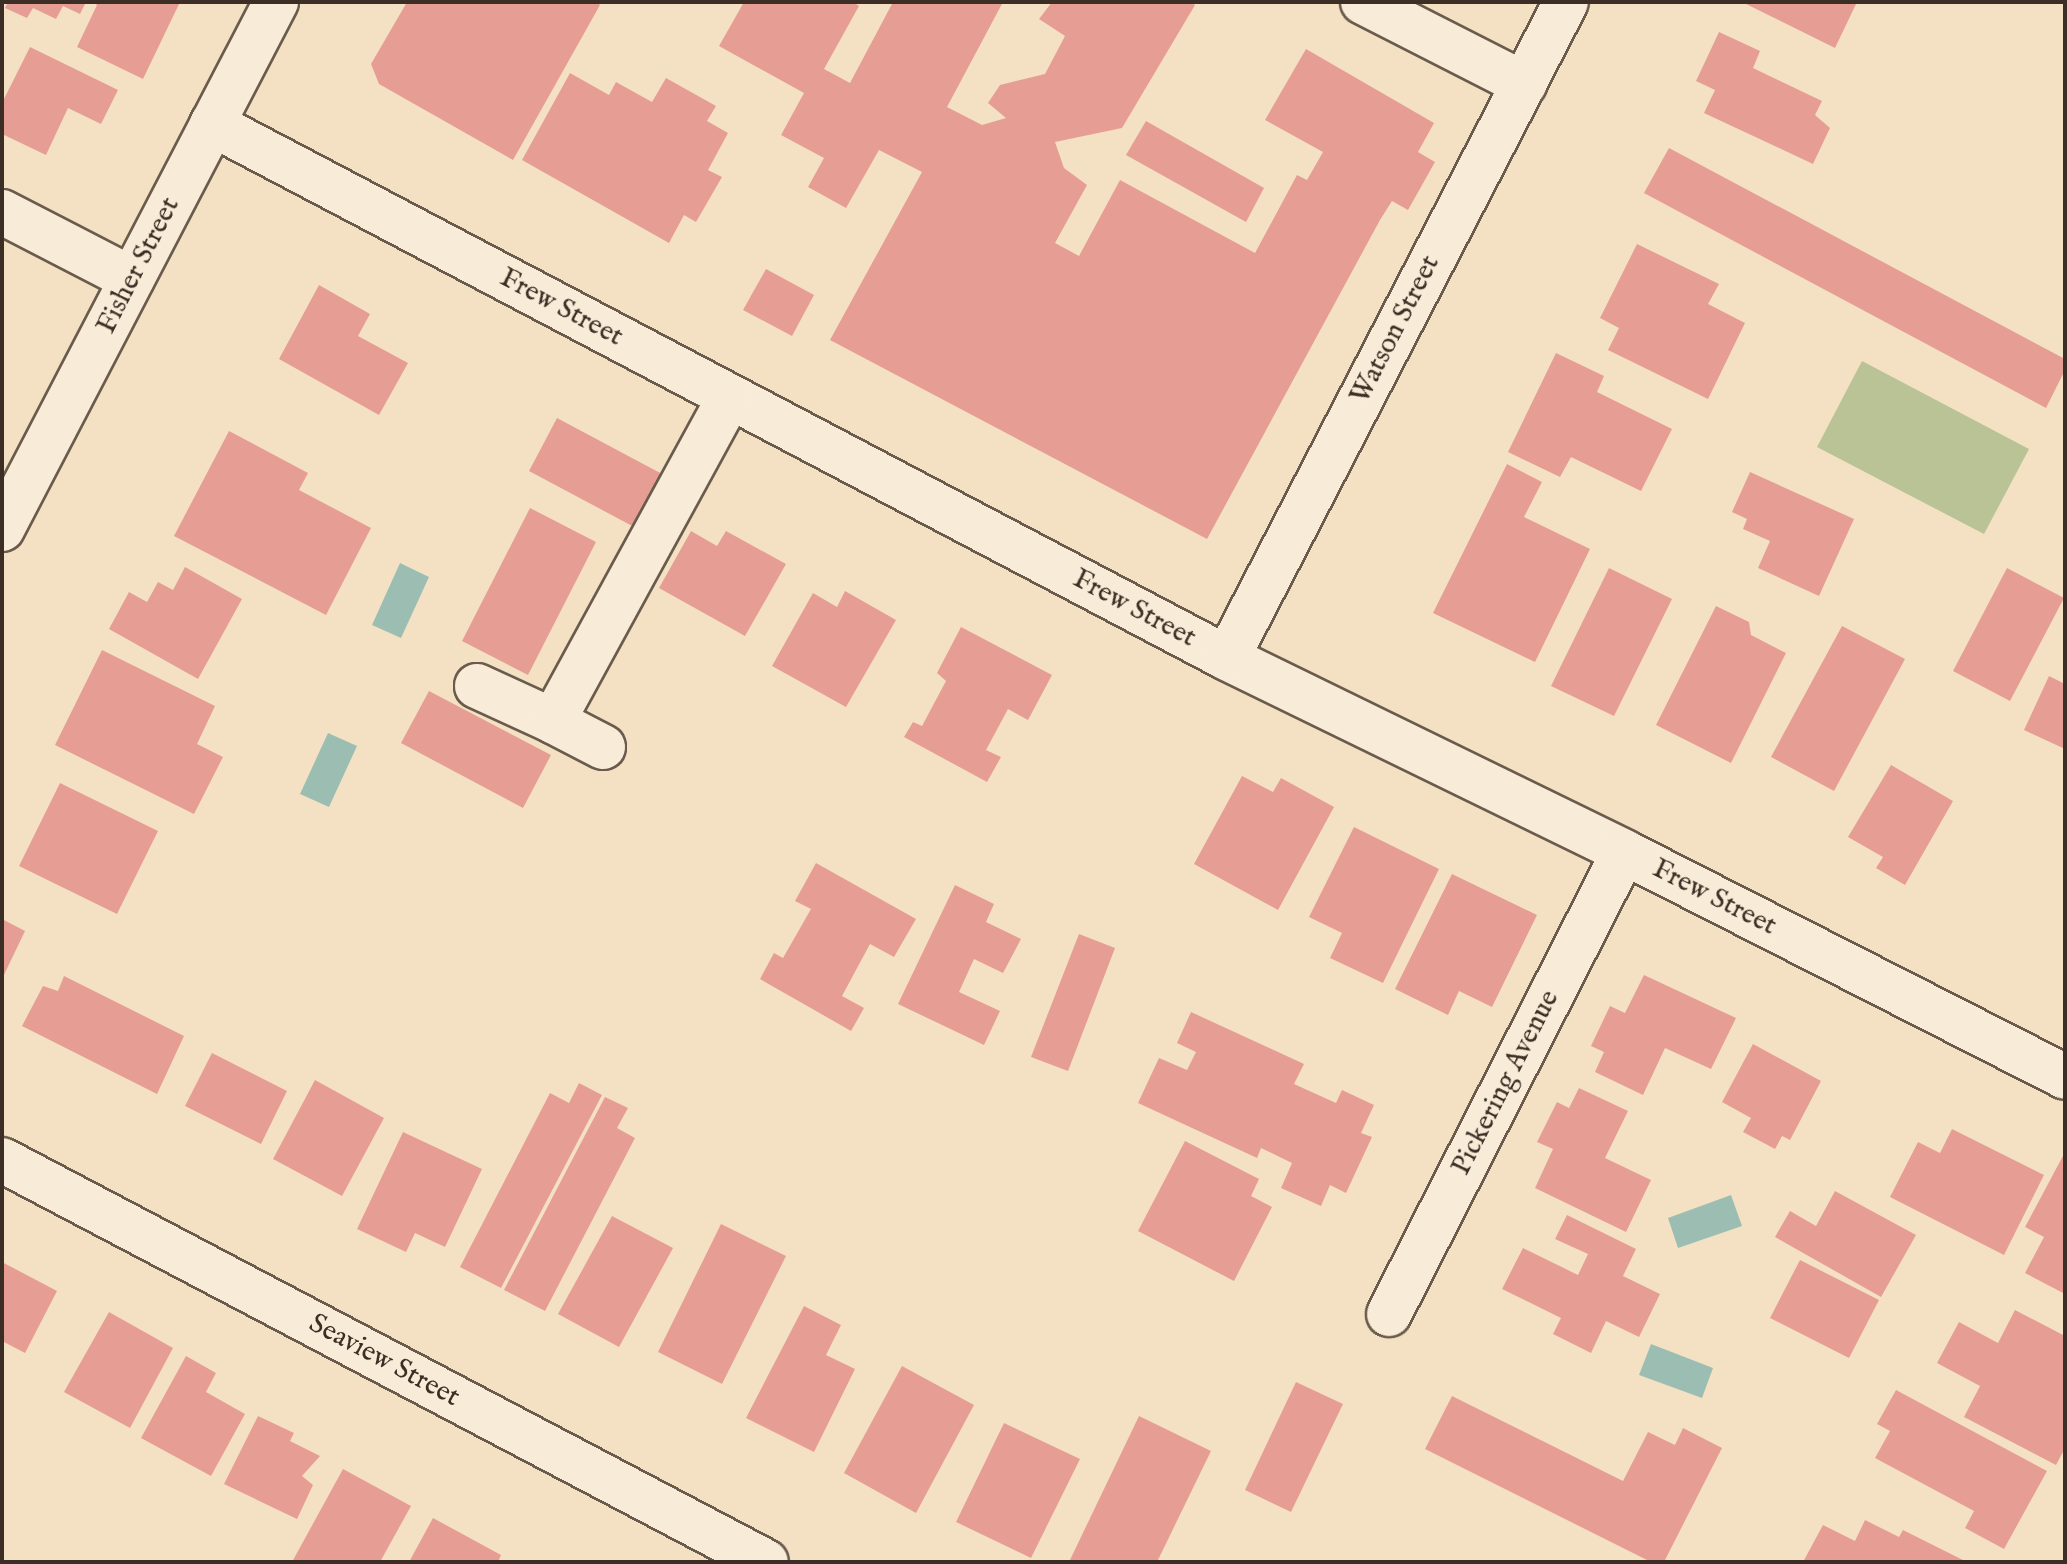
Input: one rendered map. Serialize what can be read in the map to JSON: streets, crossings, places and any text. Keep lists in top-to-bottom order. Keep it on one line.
{"streets":{"street":["Fisher Street","Frew Street","Watson Street","Pickering Avenue","Seaview Street"]},"crossings":[["Fisher Street","Frew Street"],["Frew Street","Watson Street"],["Frew Street","Pickering Avenue"]]}
